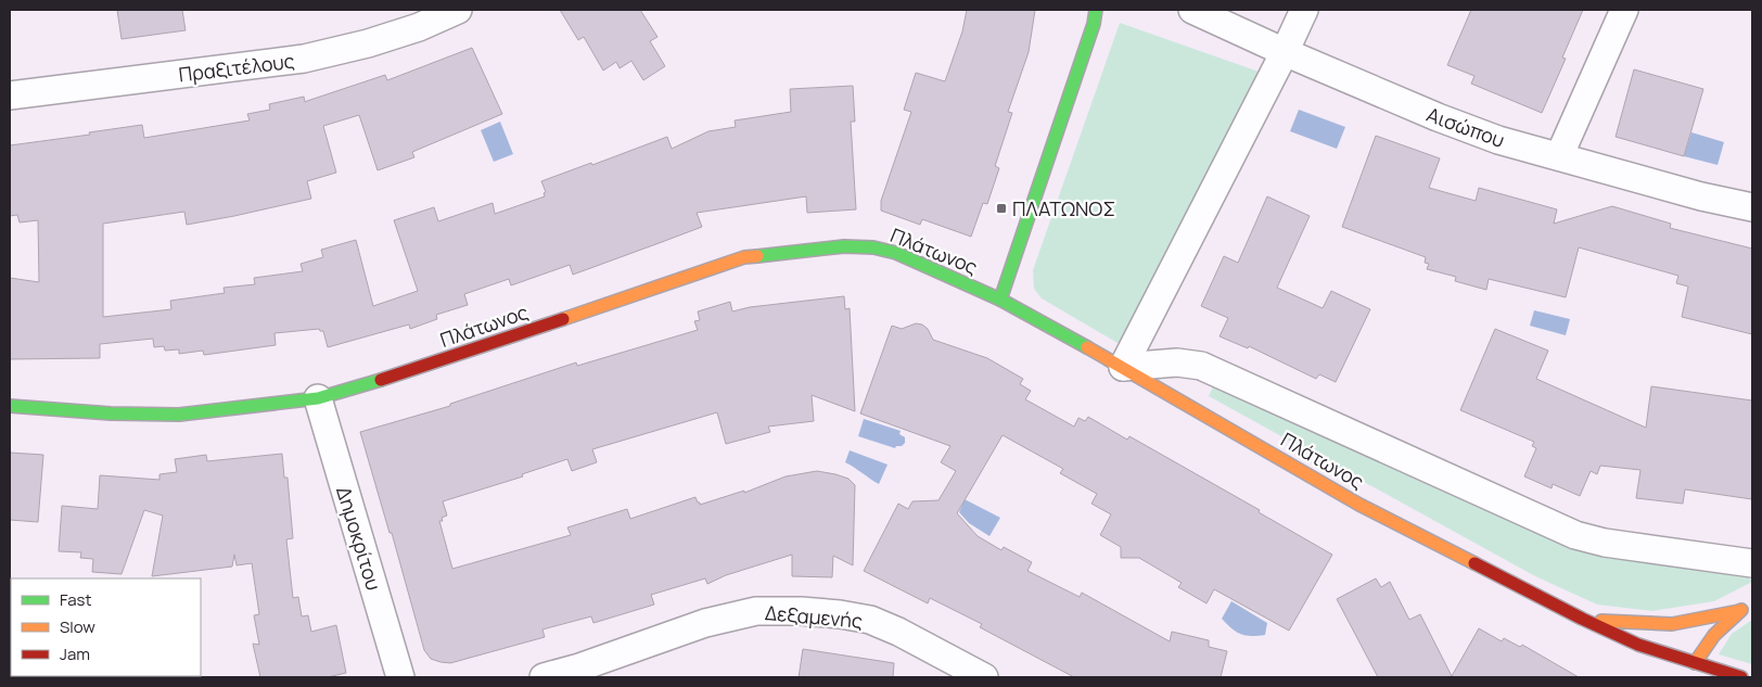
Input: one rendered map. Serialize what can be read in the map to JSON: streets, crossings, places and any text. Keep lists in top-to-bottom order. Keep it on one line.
{"streets":{"street":["Πραξιτέλους","Αισώπου","Πλάτωνος","Δημοκρίτου","Δεξαμενής"]},"crossings":[["Πλάτωνος","Δημοκρίτου"]],"places":{"transit":["ΠΛΑΤΩΝΟΣ"]},"legend":["Fast","Slow","Jam"]}
